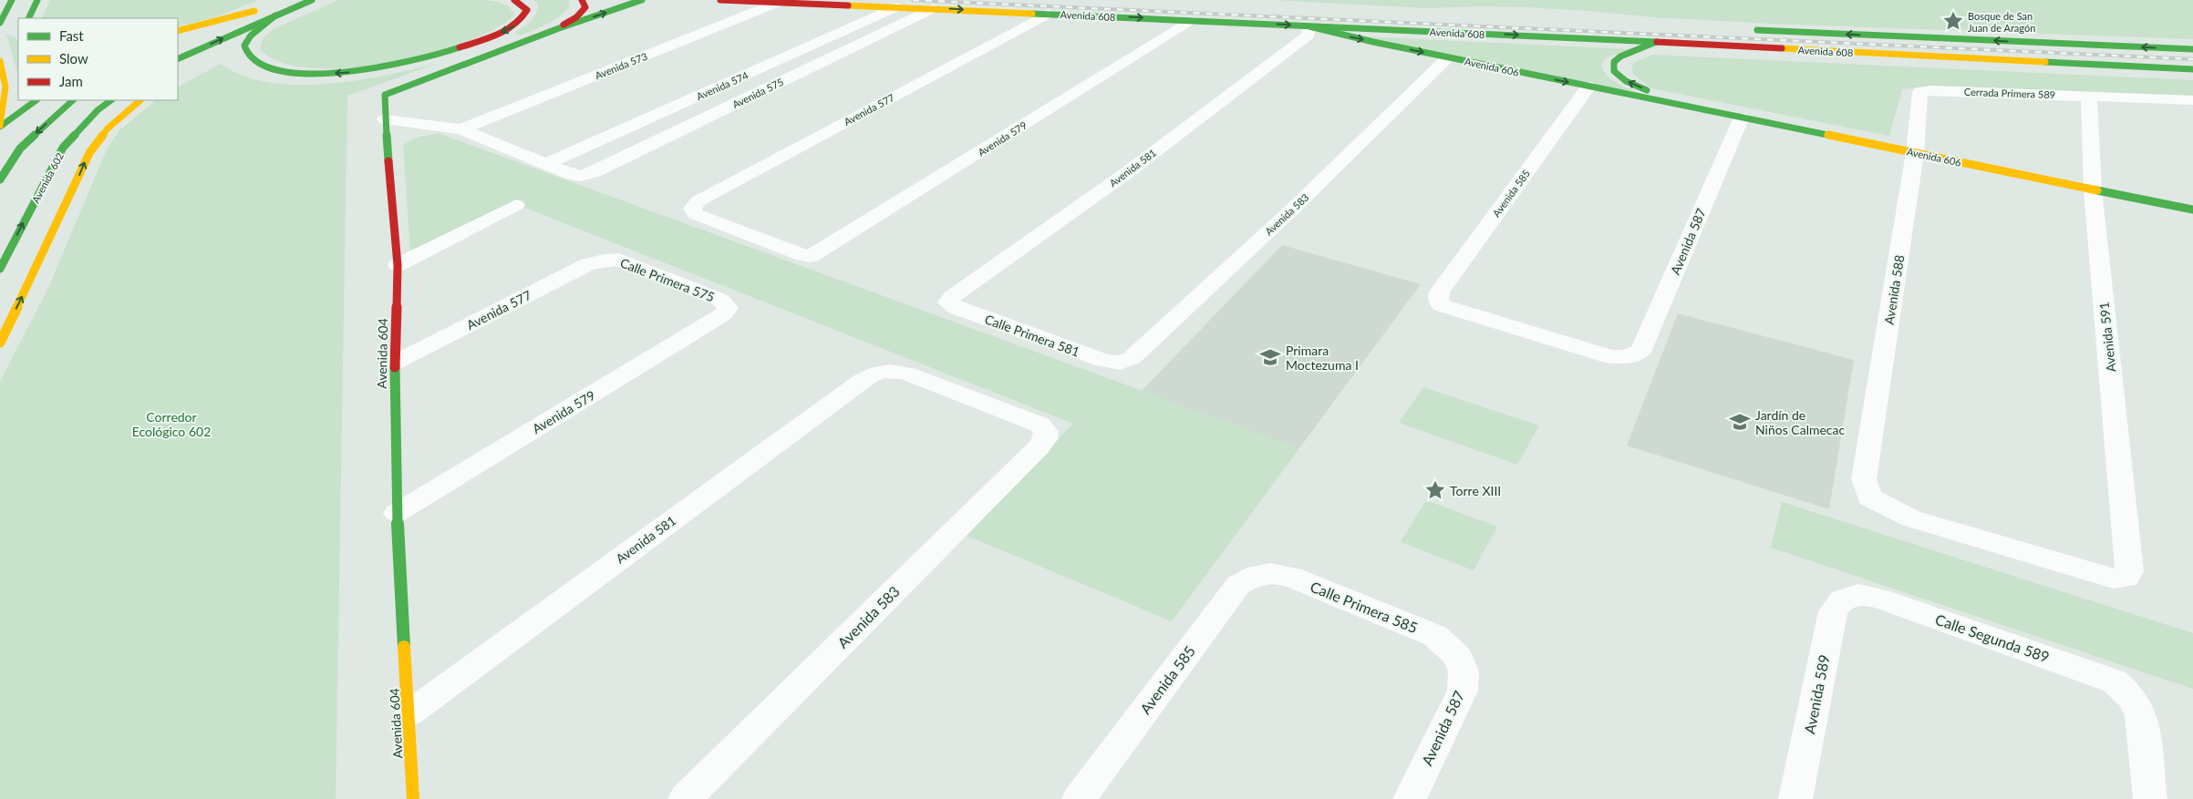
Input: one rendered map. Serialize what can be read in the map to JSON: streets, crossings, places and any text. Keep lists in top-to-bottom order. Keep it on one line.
{"streets":{"main road":["Avenida 608","Avenida 606","Avenida 602","Avenida 604"],"street":["Avenida 573","Avenida 574","Avenida 575","Cerrada Primera 589","Avenida 577","Avenida 579","Avenida 581","Avenida 585","Avenida 583","Avenida 587","Calle Primera 575","Avenida 588","Calle Primera 581","Avenida 591","Calle Primera 585","Calle Segunda 589","Avenida 589"]},"crossings":[["Avenida 608","Avenida 573"],["Avenida 608","Avenida 606"],["Avenida 608","Avenida 574"],["Avenida 608","Avenida 575"],["Avenida 608","Avenida 577"],["Avenida 608","Avenida 579"],["Avenida 608","Avenida 581"],["Avenida 606","Avenida 581"],["Avenida 606","Avenida 585"],["Avenida 606","Avenida 583"],["Avenida 606","Avenida 587"],["Avenida 606","Avenida 588"],["Avenida 606","Avenida 591"],["Avenida 574","Avenida 575"],["Cerrada Primera 589","Avenida 588"],["Cerrada Primera 589","Avenida 591"],["Avenida 577","Avenida 579"],["Avenida 577","Calle Primera 575"],["Avenida 577","Avenida 604"],["Avenida 579","Calle Primera 575"],["Avenida 579","Avenida 604"],["Avenida 581","Avenida 583"],["Avenida 581","Calle Primera 581"],["Avenida 581","Avenida 604"],["Avenida 585","Avenida 587"],["Avenida 585","Calle Primera 585"],["Avenida 583","Calle Primera 581"],["Avenida 587","Calle Primera 585"],["Avenida 588","Avenida 591"],["Calle Segunda 589","Avenida 589"]],"parks":["Corredor Ecológico 602"],"places":{"place":["Bosque de San Juan de Aragón","Torre XIII"],"school or university":["Primara Moctezuma I","Jardín de Niños Calmecac"]},"legend":["Fast","Slow","Jam"]}
